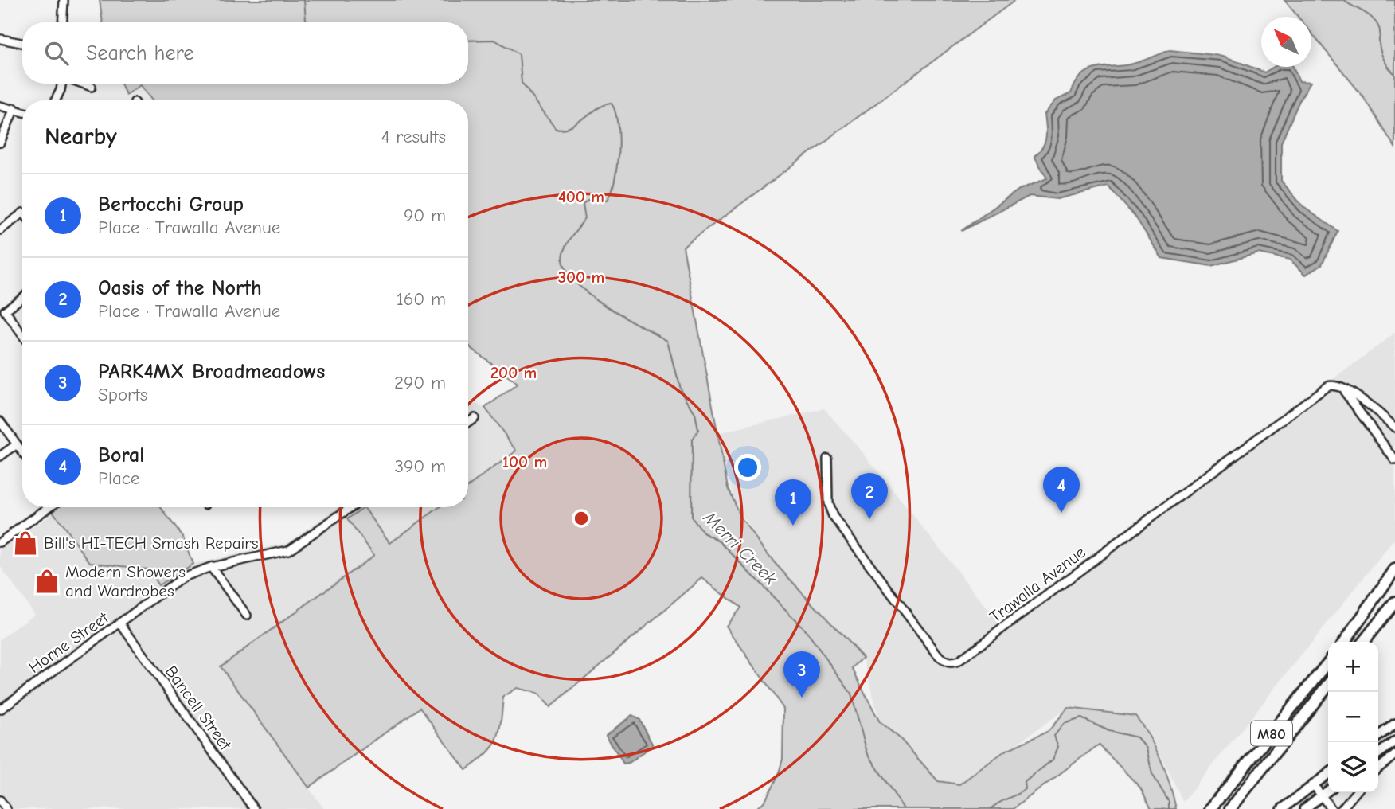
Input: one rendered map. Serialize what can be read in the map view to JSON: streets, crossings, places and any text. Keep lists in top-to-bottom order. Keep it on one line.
{"streets":{"highway":["M80"],"street":["Trawalla Avenue","Horne Street","Bancell Street"]},"crossings":[["Horne Street","Bancell Street"]],"water":["Merri Creek"],"places":{"shop":["Bill's HI-TECH Smash Repairs","Modern Showers and Wardrobes"]},"north":"top left","page":{"search":"Search here","heading":["Nearby","4 results"],"list":[{"mark":"1","name":"Bertocchi Group","note":"Place · Trawalla Avenue","value":"90 m"},{"mark":"2","name":"Oasis of the North","note":"Place · Trawalla Avenue","value":"160 m"},{"mark":"3","name":"PARK4MX Broadmeadows","note":"Sports","value":"290 m"},{"mark":"4","name":"Boral","note":"Place","value":"390 m"}],"pins":["4","2","1","3"],"map_buttons":["+","−"]},"rings":["400 m","300 m","200 m","100 m"]}
